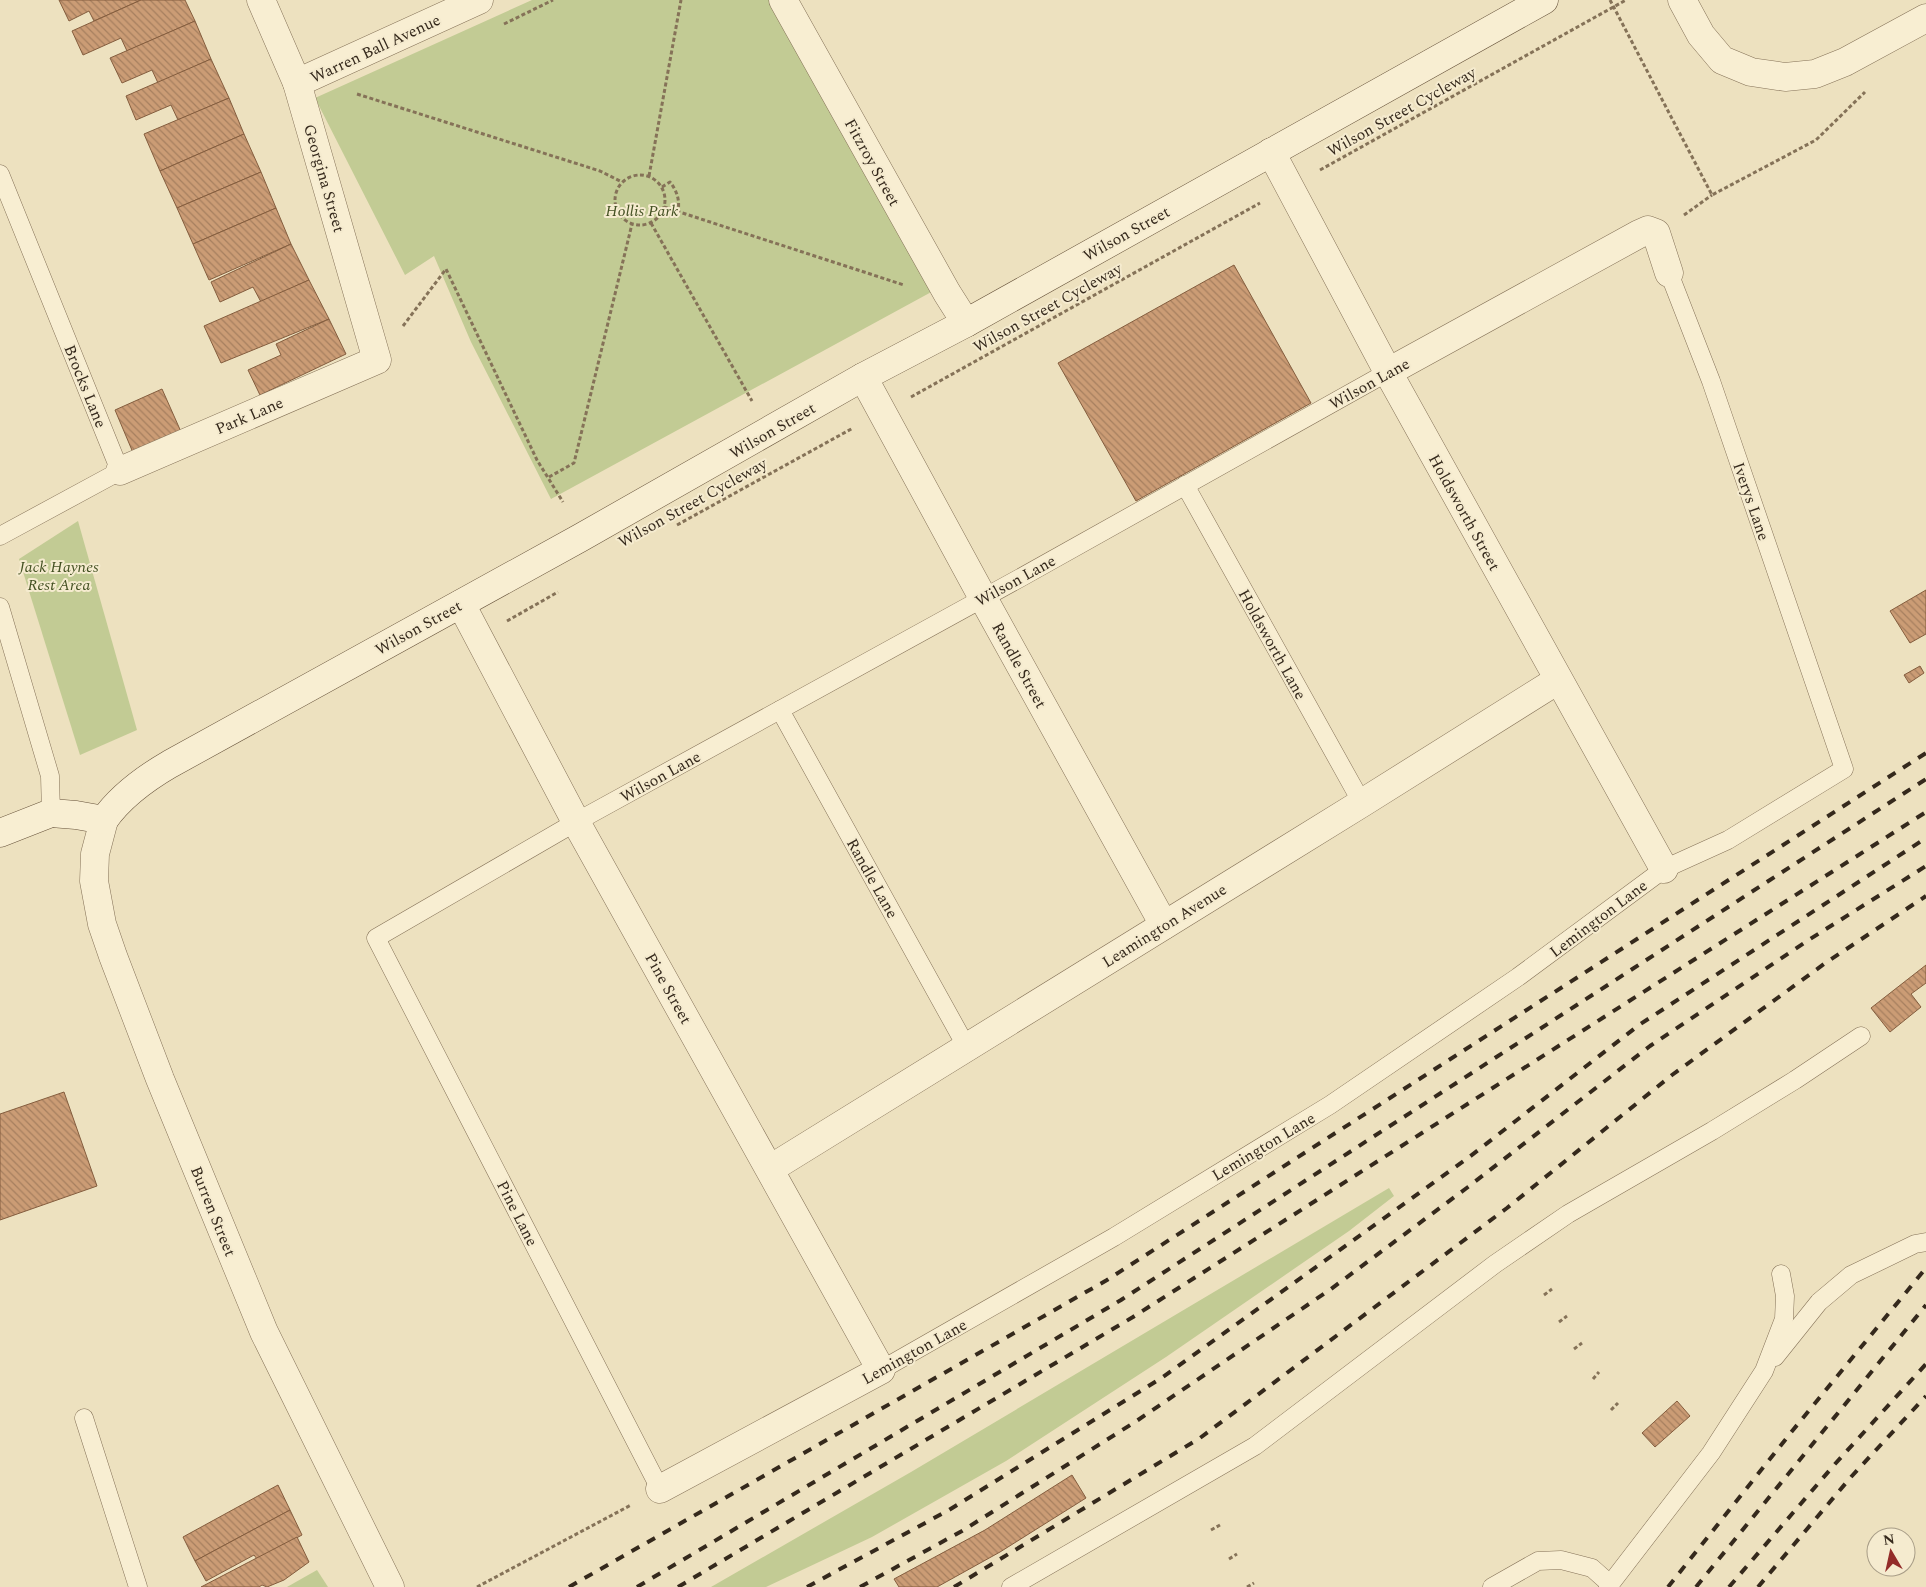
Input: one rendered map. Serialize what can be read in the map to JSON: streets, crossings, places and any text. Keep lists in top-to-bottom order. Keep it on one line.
{"streets":{"street":["Warren Ball Avenue","Fitzroy Street","Georgina Street","Wilson Street","Wilson Lane","Park Lane","Iverys Lane","Holdsworth Street","Randle Street","Lemington Lane","Leamington Avenue","Pine Street","Burren Street"],"lane":["Brocks Lane","Holdsworth Lane","Randle Lane","Pine Lane"],"path":["Wilson Street Cycleway"]},"crossings":[["Warren Ball Avenue","Georgina Street"],["Wilson Street Cycleway","Holdsworth Street"],["Wilson Street Cycleway","Randle Street"],["Fitzroy Street","Wilson Street"],["Georgina Street","Park Lane"],["Wilson Street","Holdsworth Street"],["Wilson Street","Randle Street"],["Wilson Street","Pine Street"],["Wilson Street","Burren Street"],["Wilson Lane","Iverys Lane"],["Wilson Lane","Holdsworth Street"],["Wilson Lane","Holdsworth Lane"],["Wilson Lane","Randle Street"],["Wilson Lane","Randle Lane"],["Wilson Lane","Pine Street"],["Wilson Lane","Pine Lane"],["Brocks Lane","Park Lane"],["Iverys Lane","Lemington Lane"],["Holdsworth Street","Lemington Lane"],["Holdsworth Street","Leamington Avenue"],["Holdsworth Lane","Leamington Avenue"],["Randle Street","Leamington Avenue"],["Randle Lane","Leamington Avenue"],["Lemington Lane","Pine Street"],["Lemington Lane","Pine Lane"],["Leamington Avenue","Pine Street"]],"parks":["Hollis Park","Jack Haynes Rest Area"],"north":"top"}
